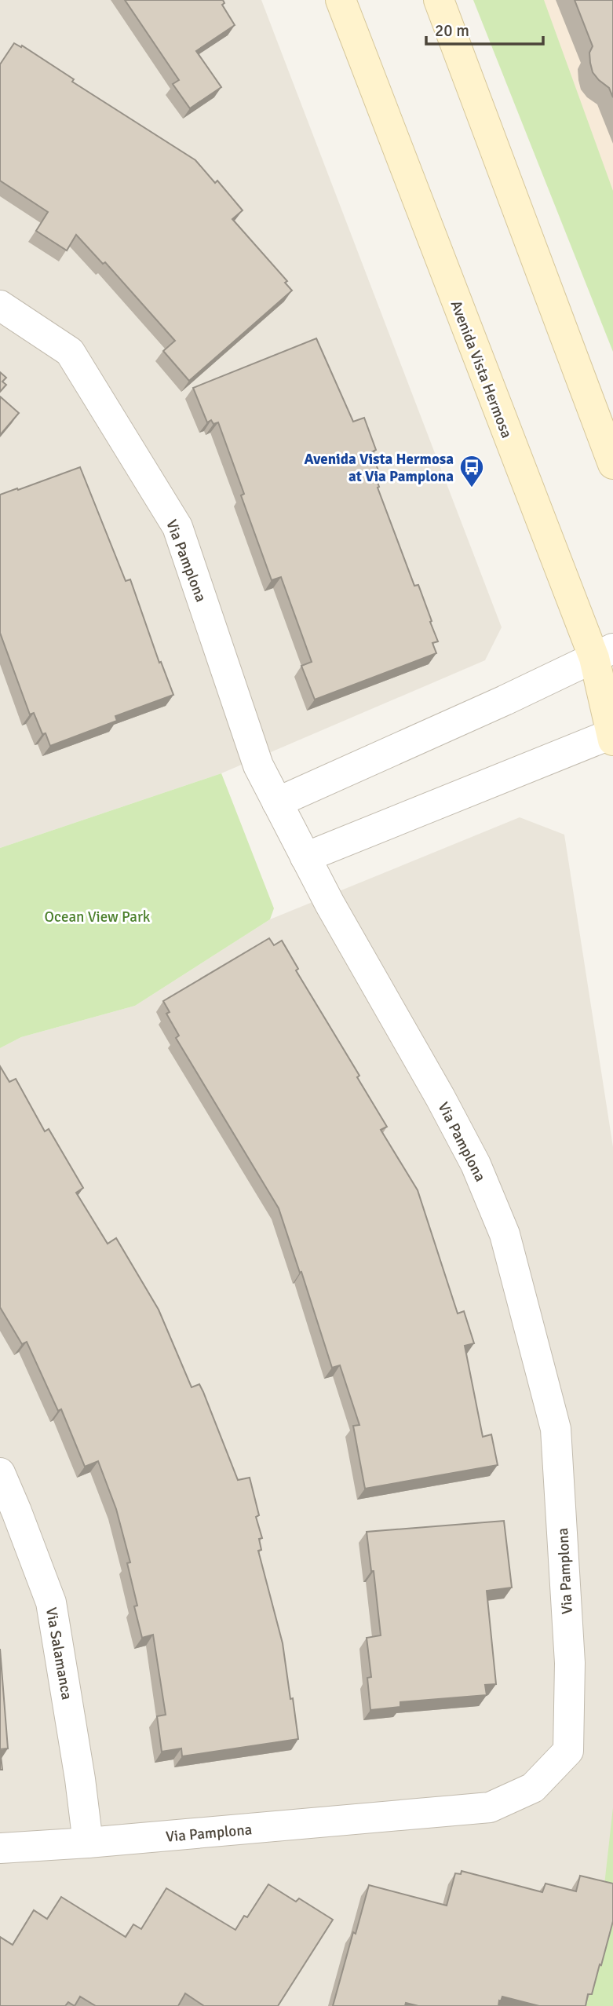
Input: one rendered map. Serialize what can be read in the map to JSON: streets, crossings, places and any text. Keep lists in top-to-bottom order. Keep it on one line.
{"streets":{"main road":["Avenida Vista Hermosa"],"street":["Via Pamplona","Via Salamanca"]},"crossings":[["Via Pamplona","Via Salamanca"]],"parks":["Ocean View Park"],"places":{"bus stop":["Avenida Vista Hermosa at Via Pamplona"]},"scale_bar":"20 m"}
